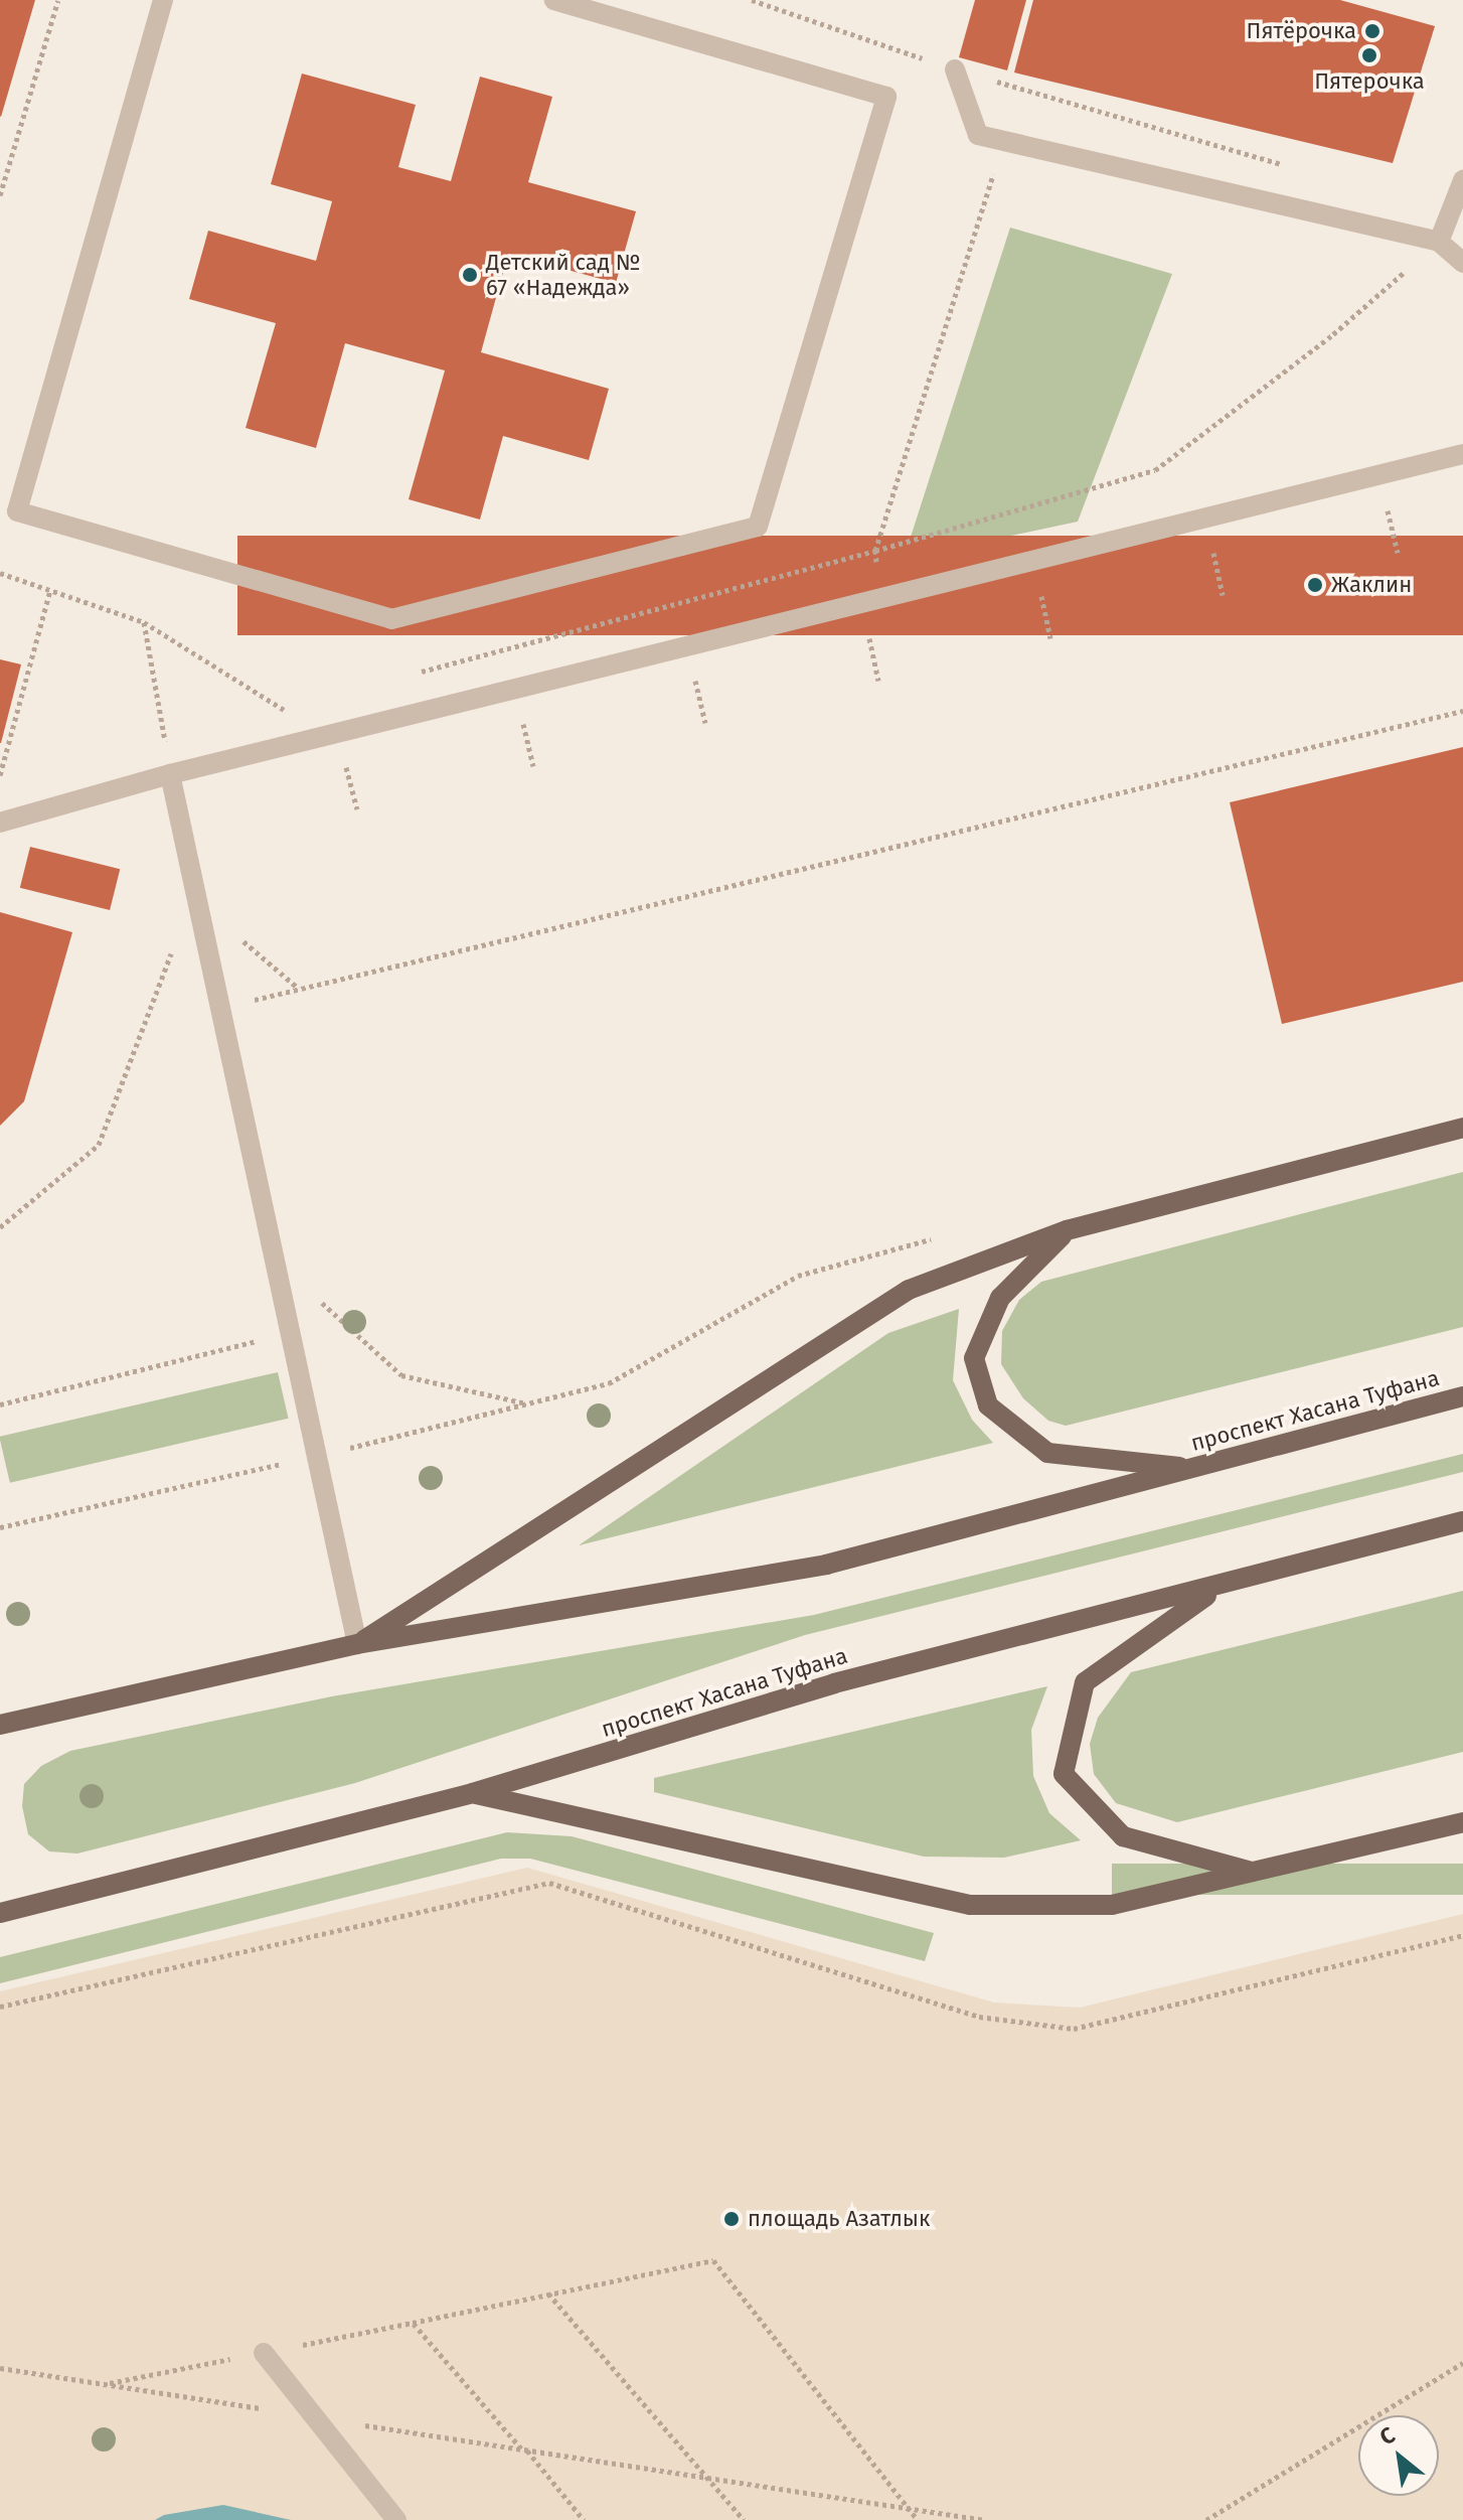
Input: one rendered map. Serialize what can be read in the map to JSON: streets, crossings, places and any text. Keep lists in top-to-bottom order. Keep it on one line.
{"streets":{"main road":["проспект Хасана Туфана"]},"places":["Пятёрочка","Пятерочка","Детский сад № 67 «Надежда»","Жаклин","площадь Азатлык"],"north":"top left"}
